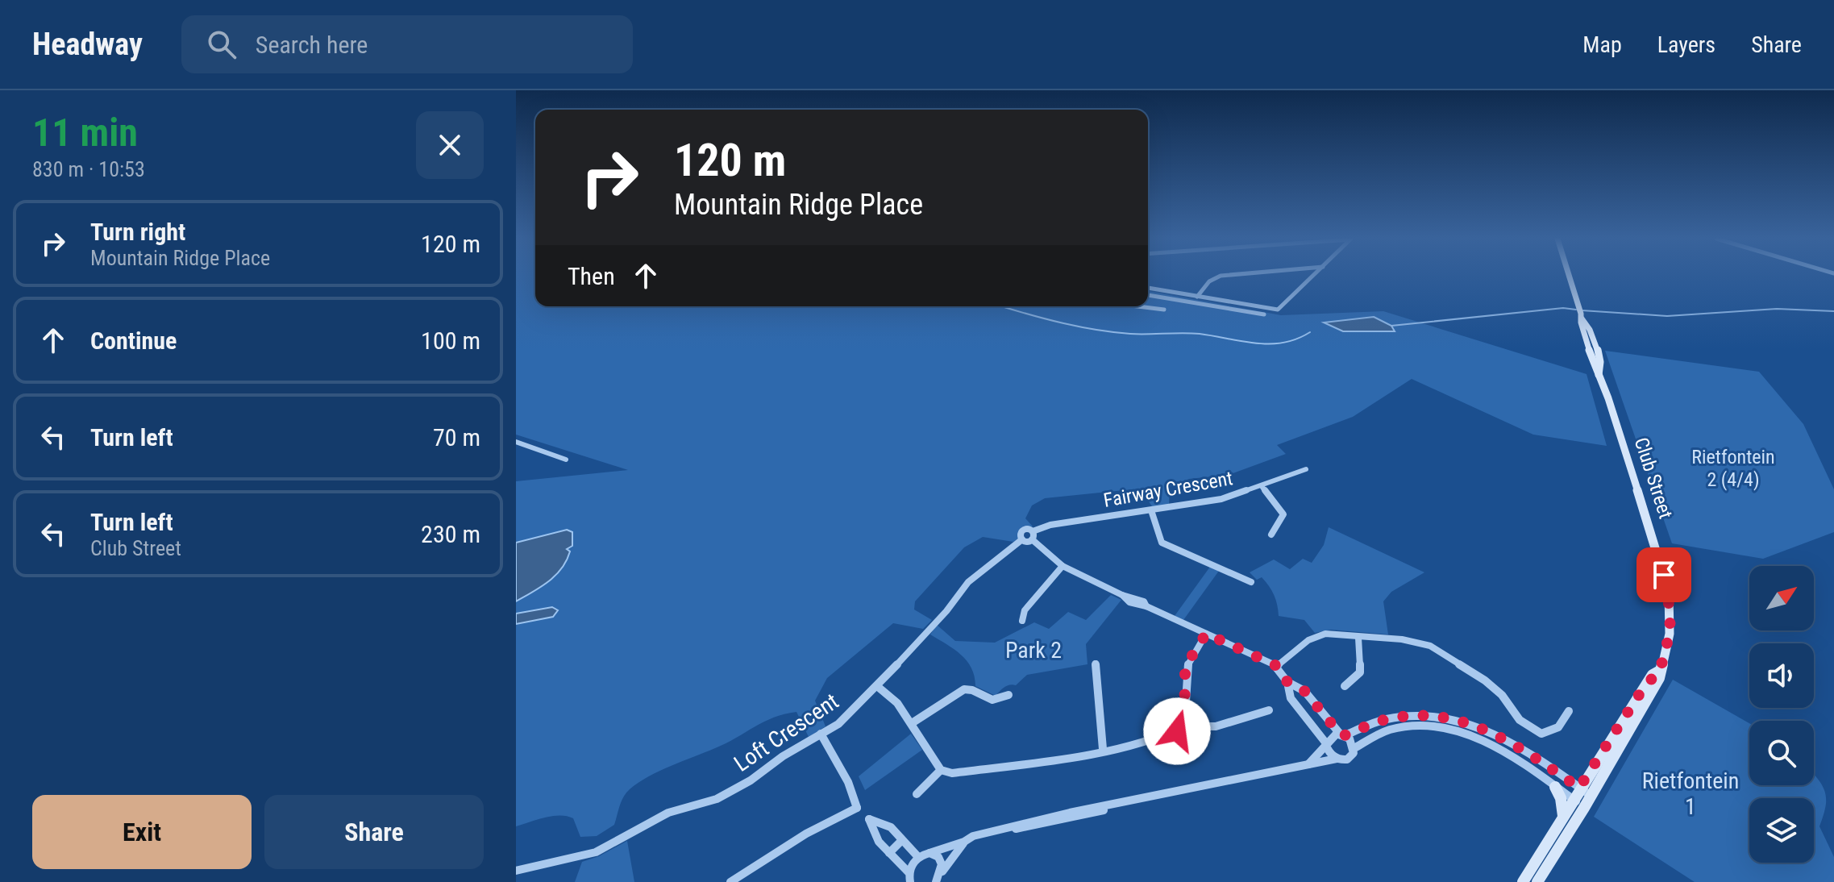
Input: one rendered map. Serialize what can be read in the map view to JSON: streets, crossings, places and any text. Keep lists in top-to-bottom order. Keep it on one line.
{"streets":{"main road":["Club Street"],"street":["Fairway Crescent","Loft Crescent"]},"crossings":[["Fairway Crescent","Loft Crescent"]],"parks":["Rietfontein 2 (4/4)","Park 2","Rietfontein 1"],"north":"top right","page":{"header":"Headway","search":"Search here","nav":["Map","Layers","Share"],"heading":["11 min","830 m · 10:53"],"turn":["120 m","Mountain Ridge Place"],"list":[{"name":"Turn right","note":"Mountain Ridge Place","value":"120 m"},{"name":"Continue","value":"100 m"},{"name":"Turn left","value":"70 m"},{"name":"Turn left","note":"Club Street","value":"230 m"}],"then":"Then","buttons":["Exit","Share"]}}
